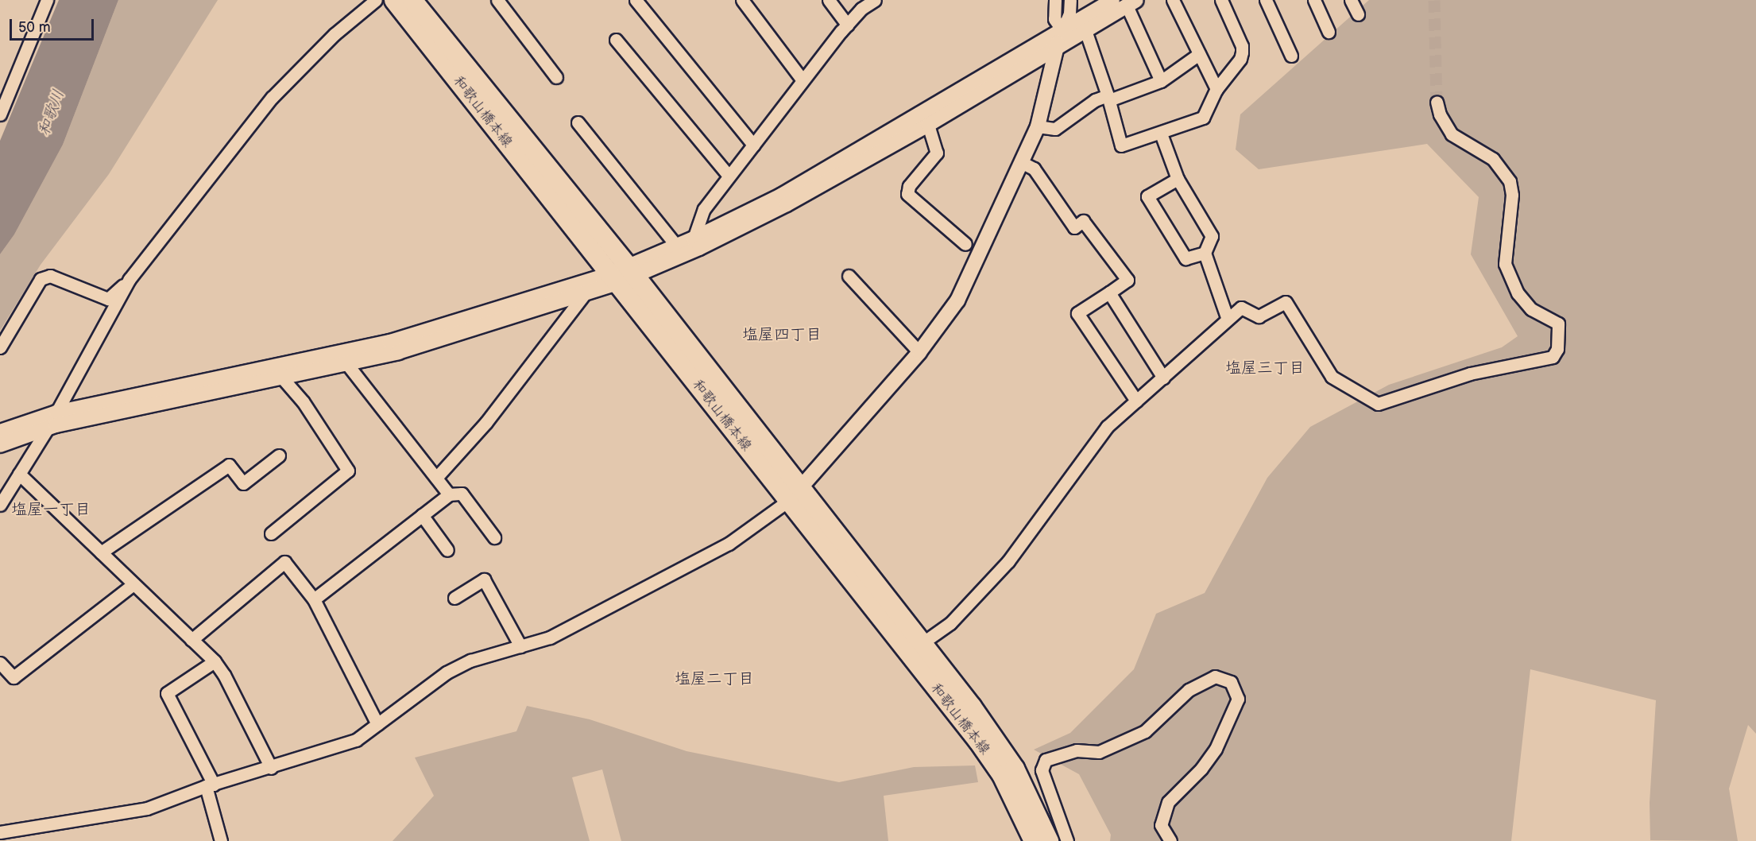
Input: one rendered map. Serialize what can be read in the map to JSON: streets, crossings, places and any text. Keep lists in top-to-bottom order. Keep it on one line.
{"streets":{"main road":["和歌山橋本線"]},"districts":["塩屋四丁目","塩屋三丁目","塩屋一丁目","塩屋二丁目"],"water":["和歌川"],"scale_bar":"50 m"}
